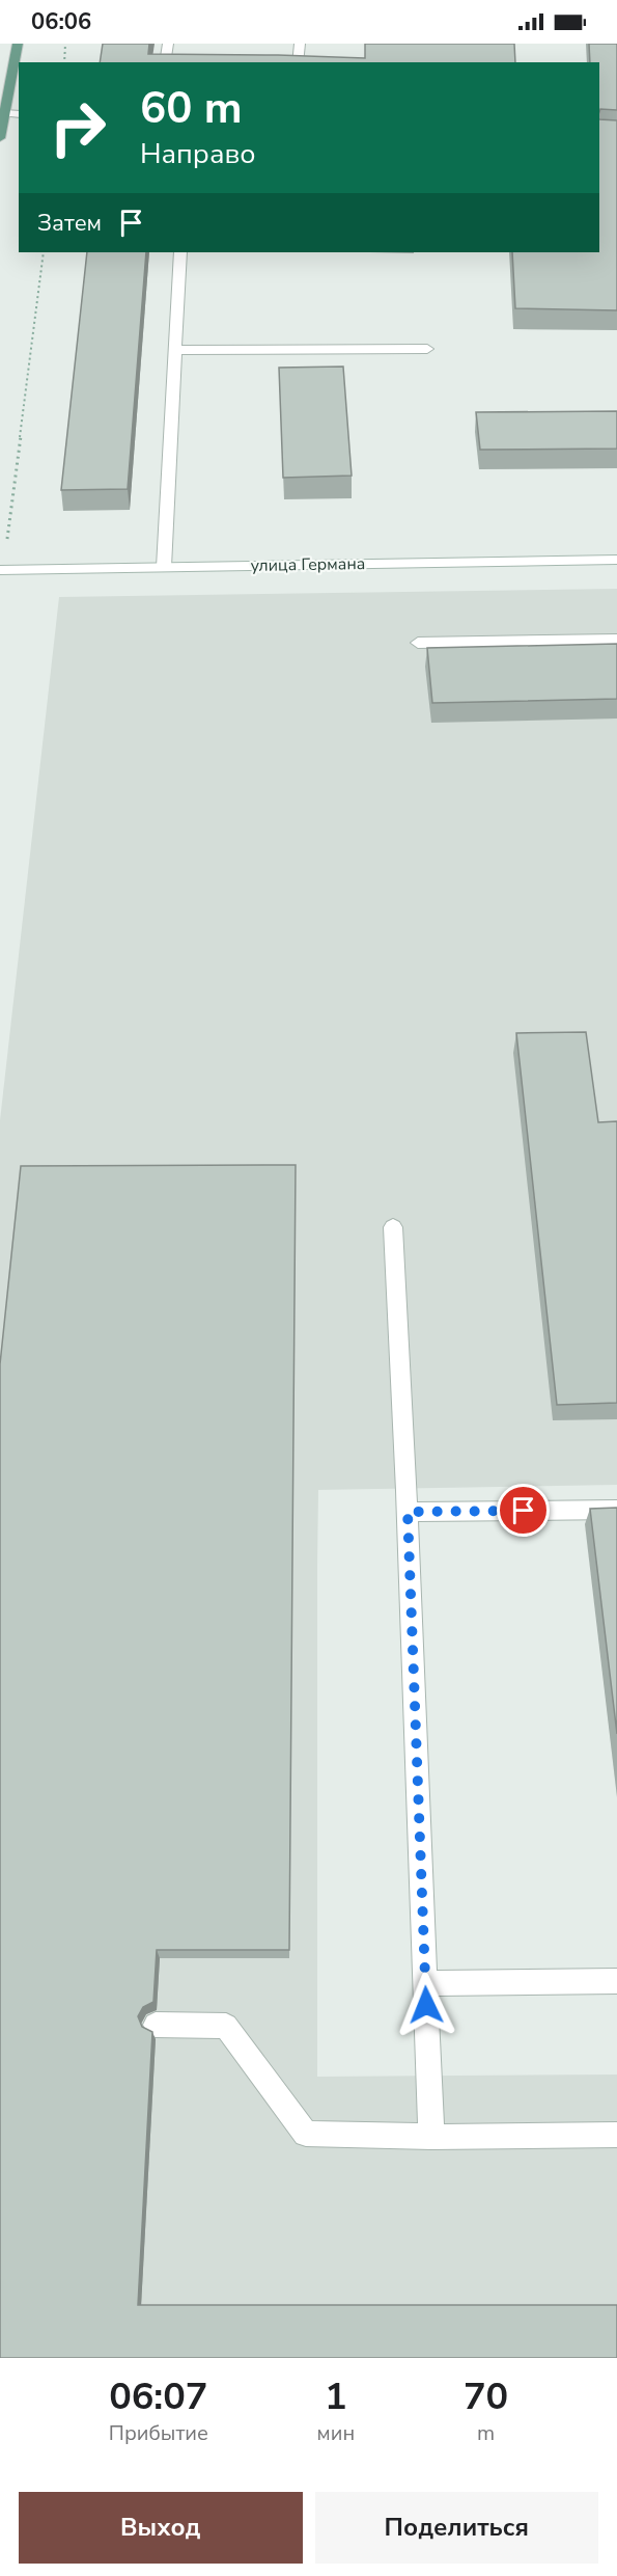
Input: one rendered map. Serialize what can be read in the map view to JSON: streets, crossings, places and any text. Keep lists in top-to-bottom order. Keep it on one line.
{"streets":{"main road":["улица Германа"]},"page":{"status":"06:06","turn":["60 m","Направо"],"then":"Затем","eta":["06:07","Прибытие","1","мин","70","m"],"buttons":["Выход","Поделиться"]}}
